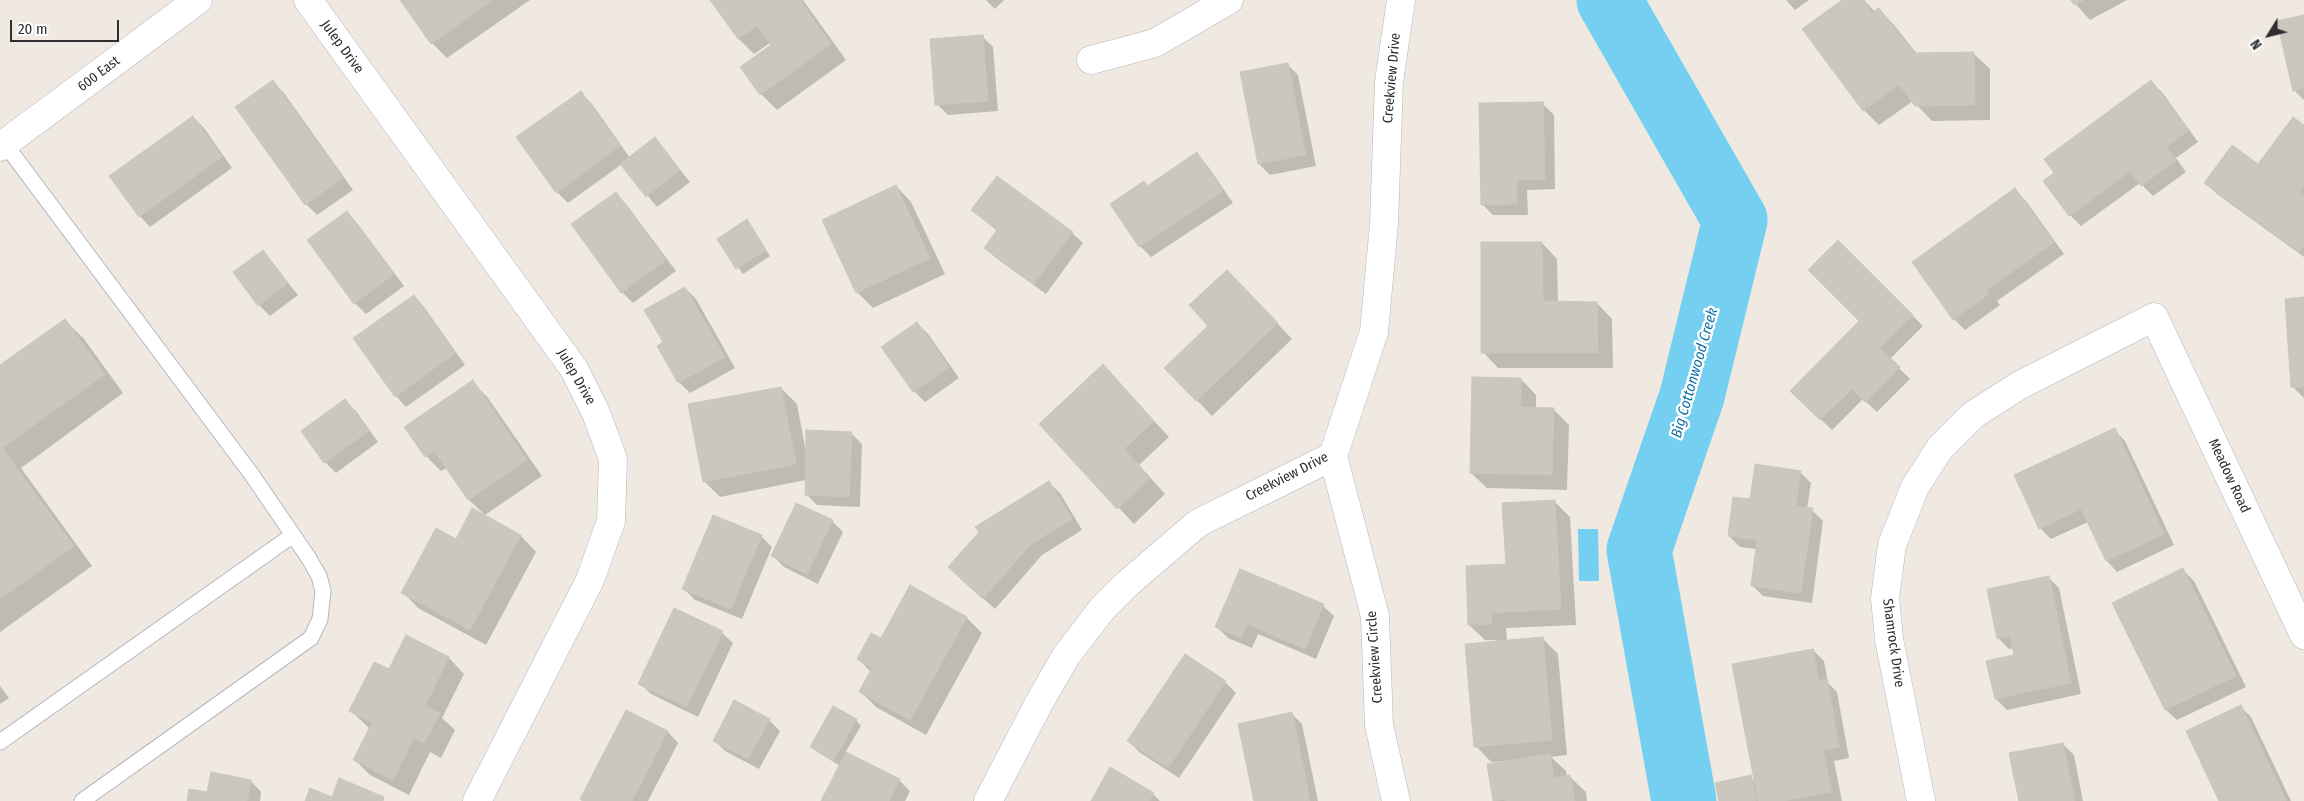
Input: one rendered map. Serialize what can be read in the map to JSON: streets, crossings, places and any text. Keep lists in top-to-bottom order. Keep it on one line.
{"streets":{"street":["Julep Drive","600 East","Creekview Drive","Meadow Road","Shamrock Drive","Creekview Circle"]},"crossings":[["Creekview Drive","Creekview Circle"],["Meadow Road","Shamrock Drive"]],"water":["Big Cottonwood Creek"],"scale_bar":"20 m","north":"bottom left"}
